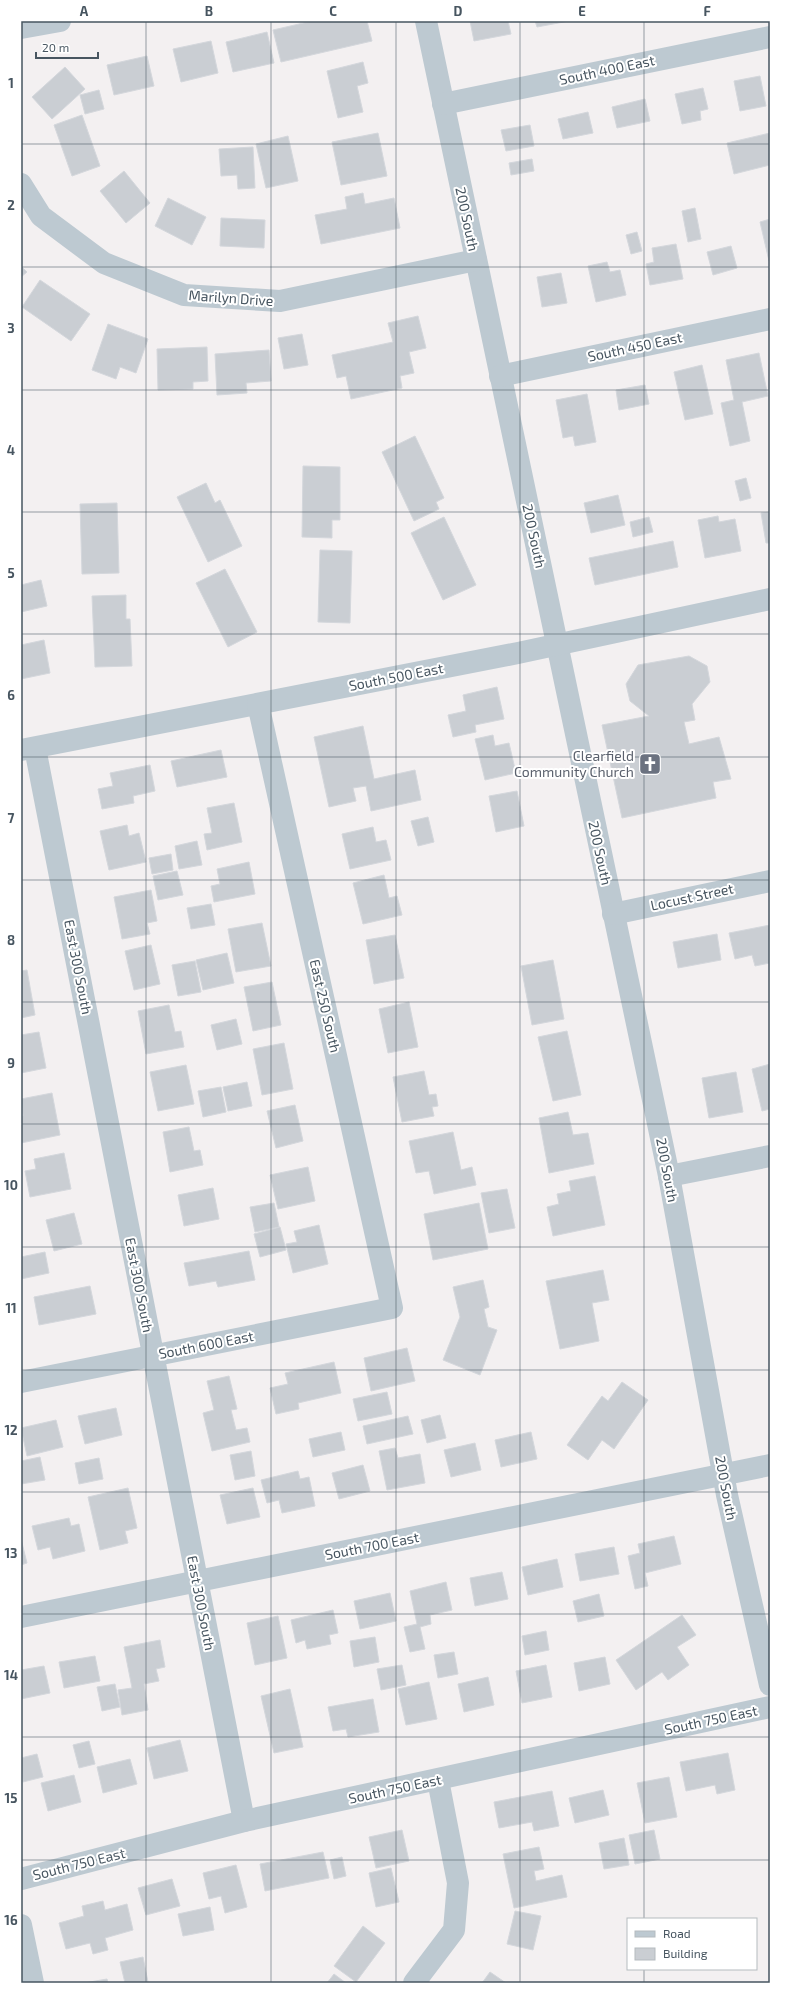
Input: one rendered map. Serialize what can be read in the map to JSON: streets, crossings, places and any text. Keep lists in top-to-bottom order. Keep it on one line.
{"streets":{"street":["South 400 East","200 South","Marilyn Drive","South 450 East","South 500 East","Locust Street","East 300 South","East 250 South","South 600 East","South 700 East","South 750 East"]},"crossings":[["South 400 East","200 South"],["200 South","Marilyn Drive"],["200 South","South 450 East"],["200 South","South 500 East"],["200 South","Locust Street"],["200 South","South 700 East"],["South 500 East","East 300 South"],["South 500 East","East 250 South"],["East 300 South","South 600 East"],["East 300 South","South 700 East"],["East 300 South","South 750 East"],["East 250 South","South 600 East"]],"places":{"church":["Clearfield Community Church"]},"legend":["Road","Building"],"scale_bar":"20 m","grid":{"columns":["A","B","C","D","E","F"],"rows":["1","2","3","4","5","6","7","8","9","10","11","12","13","14","15","16"]}}
